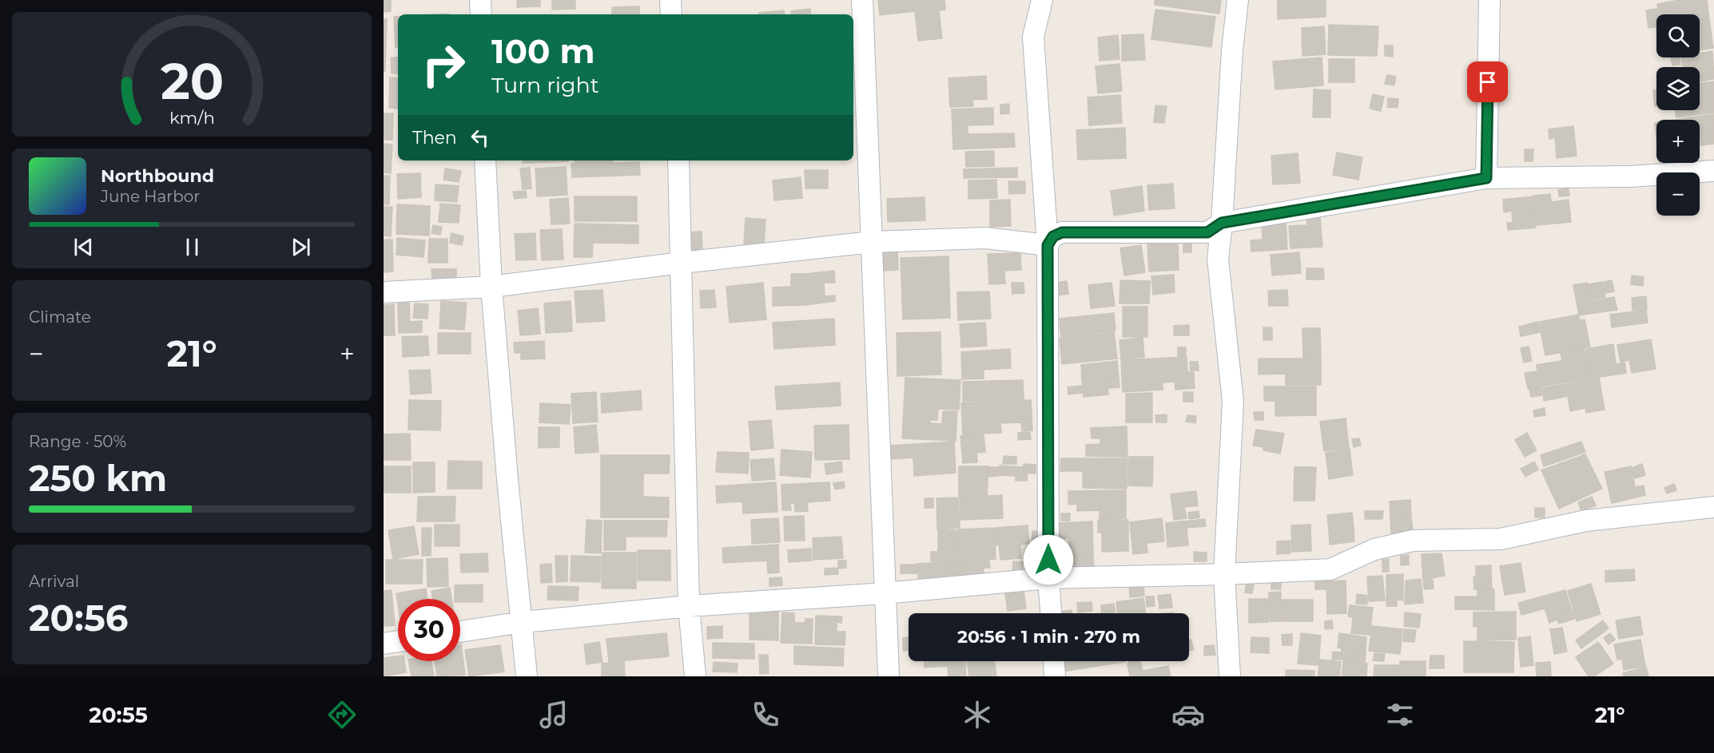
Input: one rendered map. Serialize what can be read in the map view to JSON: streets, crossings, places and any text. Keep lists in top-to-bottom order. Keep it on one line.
{"page":{"map_buttons":["+","−"],"turn":["100 m","Turn right"],"then":"Then","song":["Northbound","June Harbor"],"tile":["Climate",["Range · 50%","250 km"],["Arrival","20:56"]],"heat":["−","21°","+"],"limit":"30","trip":"20:56 · 1 min · 270 m","tabs":["20:55","21°"],"gauge":["20","km/h"]}}
